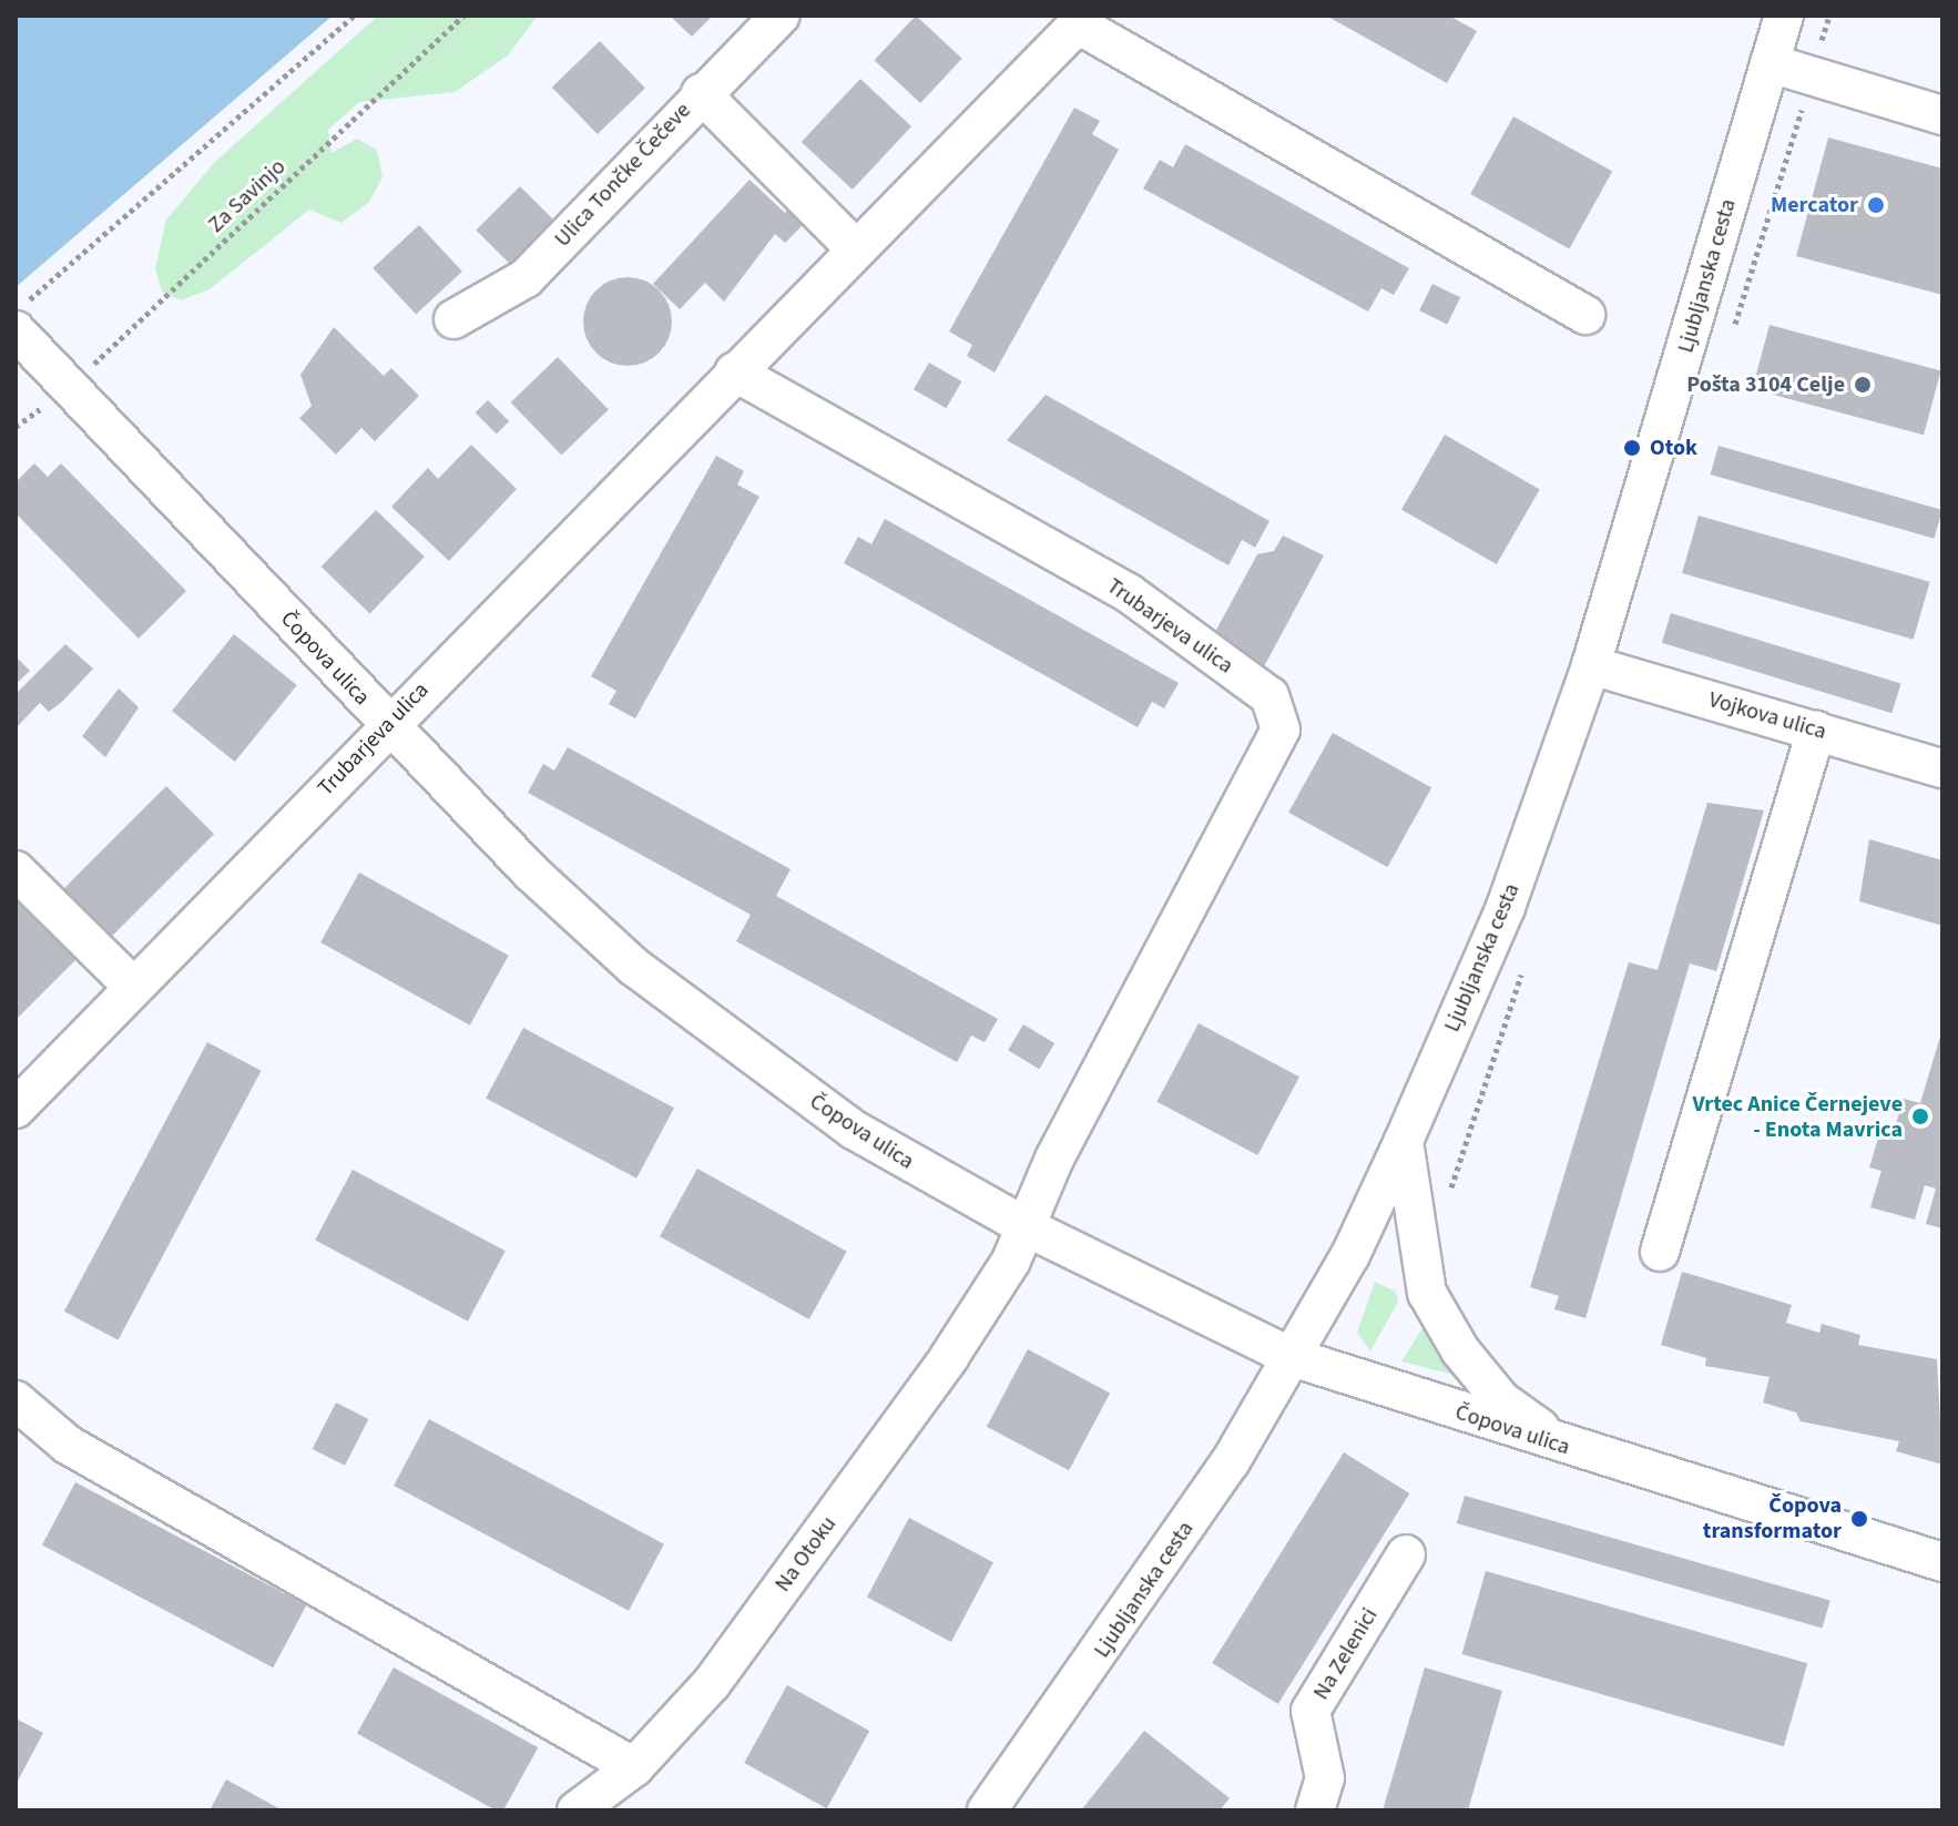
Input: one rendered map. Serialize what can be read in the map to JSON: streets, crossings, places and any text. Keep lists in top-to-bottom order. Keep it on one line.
{"streets":{"street":["Ulica Tončke Čečeve","Ljubljanska cesta","Trubarjeva ulica","Čopova ulica","Vojkova ulica","Na Otoku","Na Zelenici"],"path":["Za Savinjo"]},"crossings":[["Za Savinjo","Čopova ulica"],["Ljubljanska cesta","Čopova ulica"],["Ljubljanska cesta","Vojkova ulica"],["Trubarjeva ulica","Čopova ulica"],["Trubarjeva ulica","Na Otoku"],["Čopova ulica","Na Otoku"]],"places":["Mercator","Pošta 3104 Celje","Otok","Vrtec Anice Černejeve - Enota Mavrica","Čopova transformator"]}
